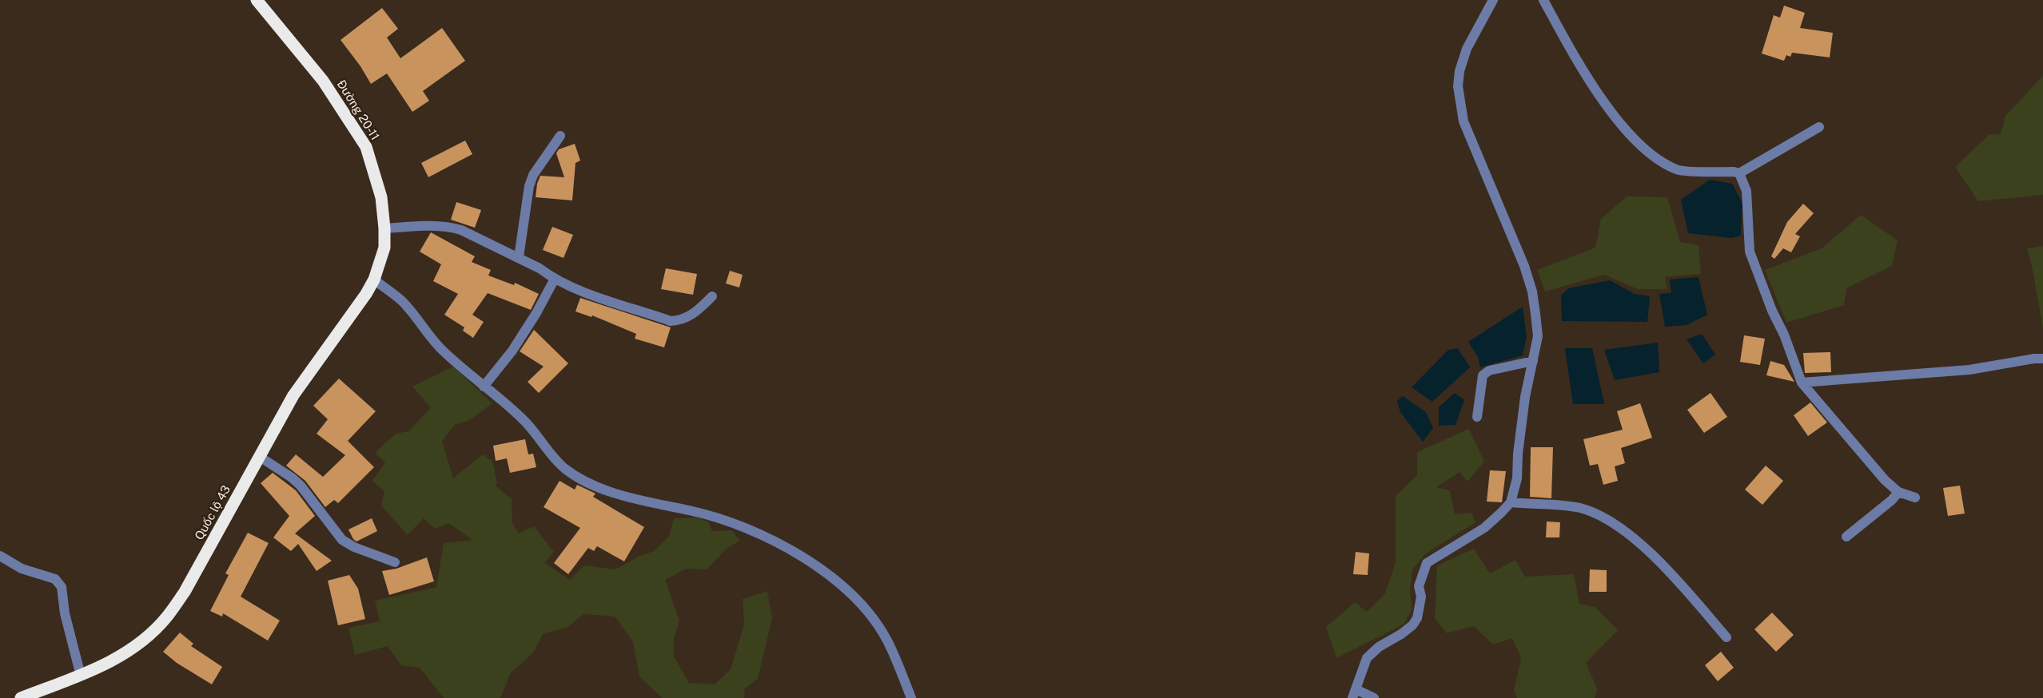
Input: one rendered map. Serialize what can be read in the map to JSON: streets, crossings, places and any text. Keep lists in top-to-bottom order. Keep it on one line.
{"streets":{"highway":["Đường 20-11","Quốc lộ 43"]},"crossings":[["Đường 20-11","Quốc lộ 43"]]}
